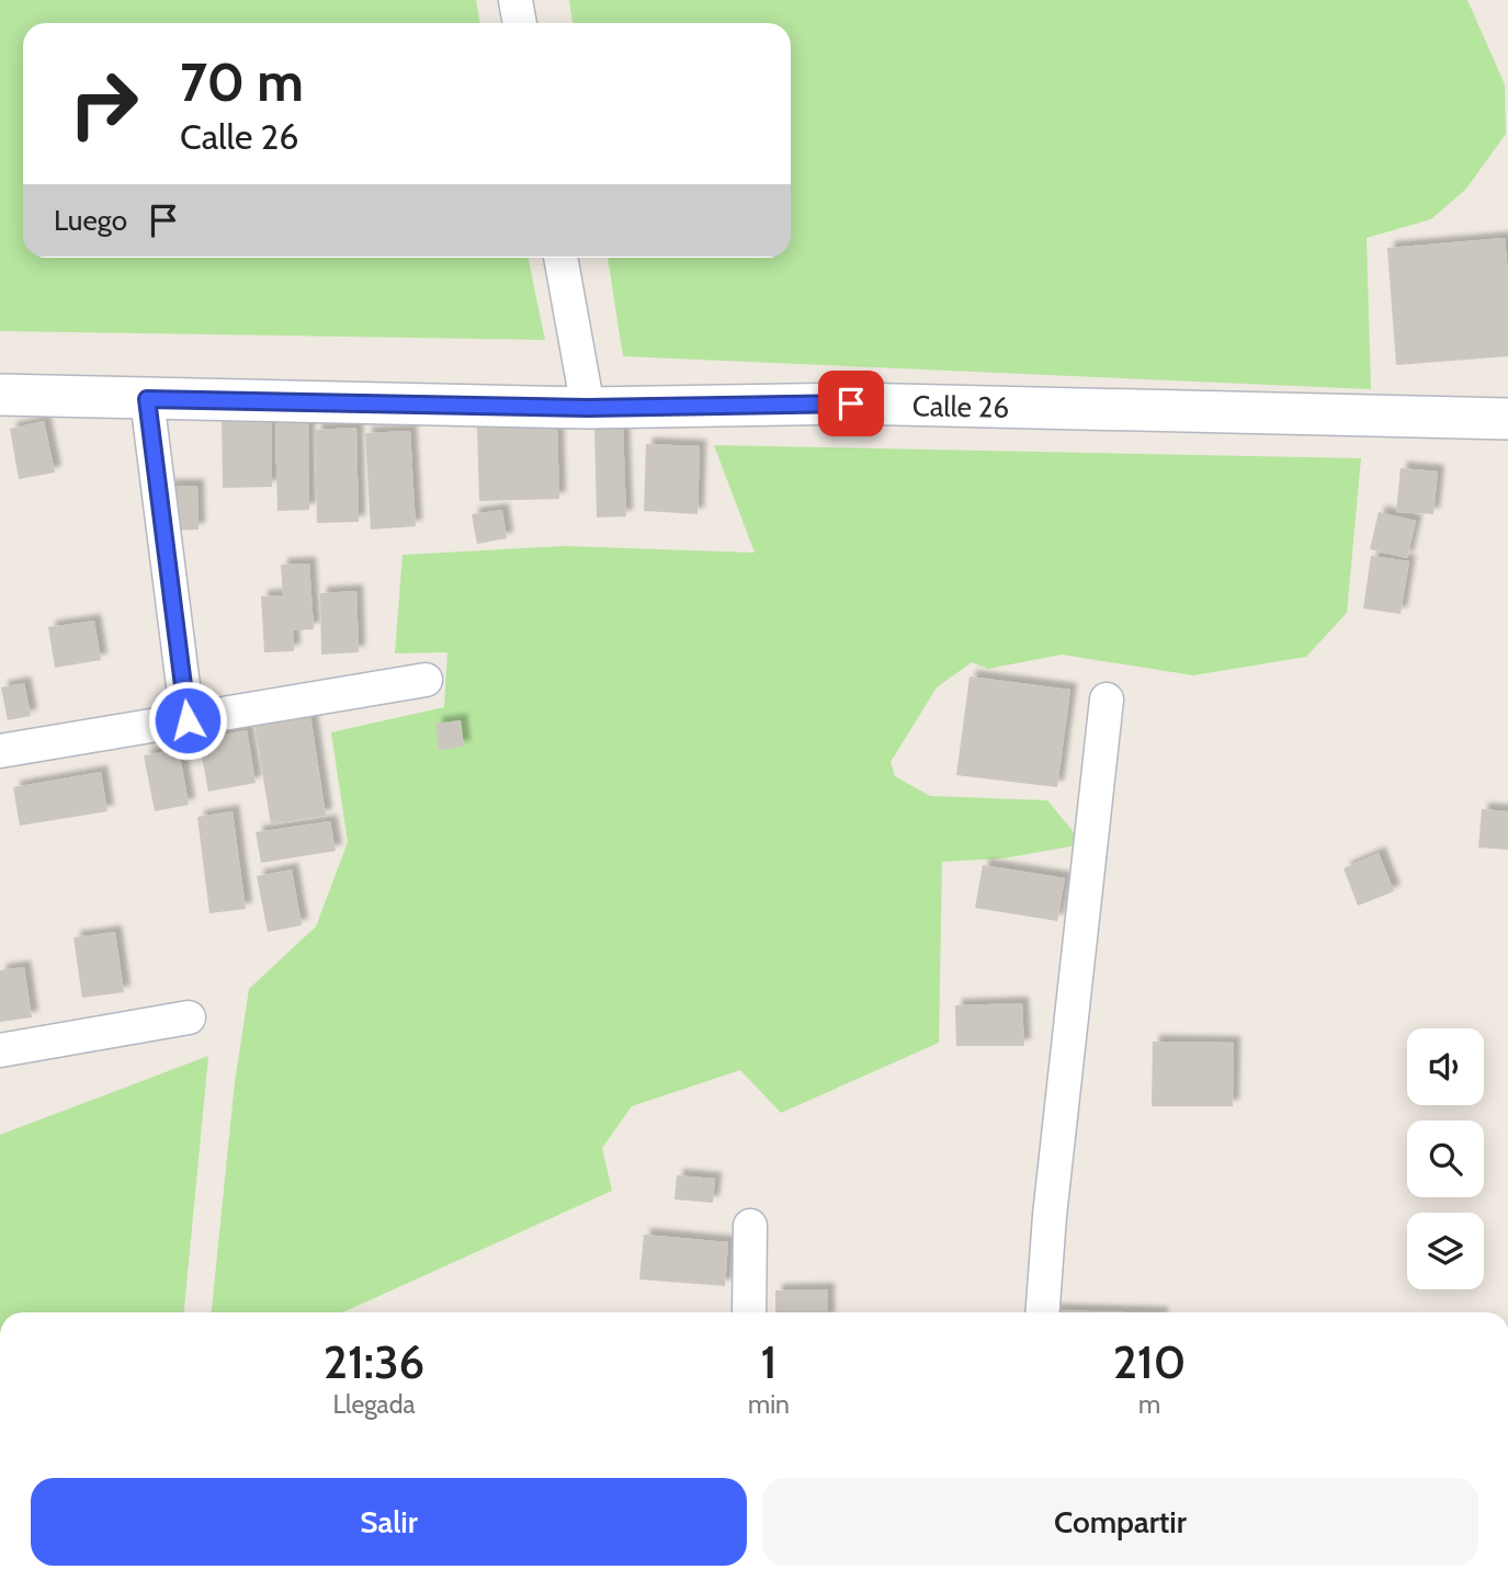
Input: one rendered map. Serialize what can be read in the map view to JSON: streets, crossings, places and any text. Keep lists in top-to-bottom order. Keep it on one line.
{"streets":{"street":["Calle 26"]},"page":{"turn":["70 m","Calle 26"],"then":"Luego","eta":["21:36","Llegada","1","min","210","m"],"buttons":["Salir","Compartir"]}}
